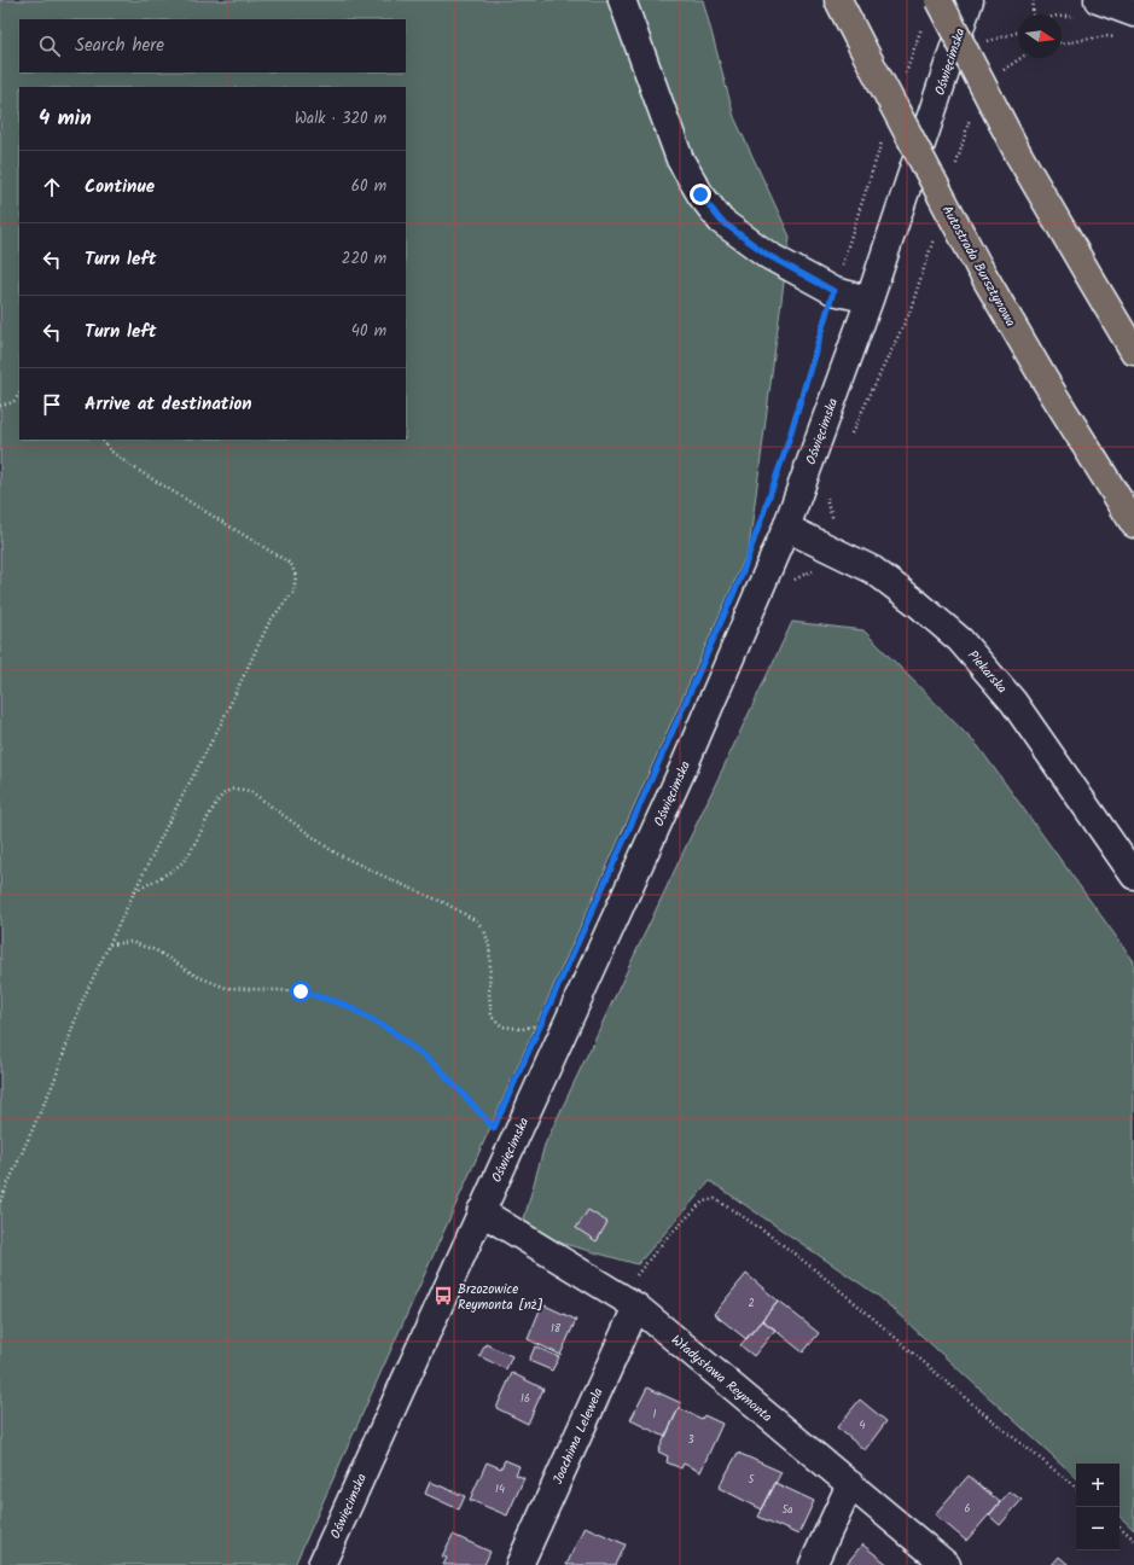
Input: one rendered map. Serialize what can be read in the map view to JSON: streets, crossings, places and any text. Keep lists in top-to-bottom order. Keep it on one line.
{"streets":{"highway":["Autostrada Bursztynowa"],"street":["Oświęcimska","Piekarska","Władysława Reymonta","Joachima Lelewela"]},"crossings":[["Oświęcimska","Piekarska"],["Oświęcimska","Władysława Reymonta"],["Władysława Reymonta","Joachima Lelewela"]],"places":{"bus stop":["Brzozowice Reymonta [nż]"]},"house_numbers":["2","18","16","1","4","3","5","14","6","5a"],"north":"right","page":{"search":"Search here","heading":["4 min","Walk · 320 m"],"list":[["Continue","60 m"],["Turn left","220 m"],["Turn left","40 m"],"Arrive at destination"],"map_buttons":["+","−"]}}
